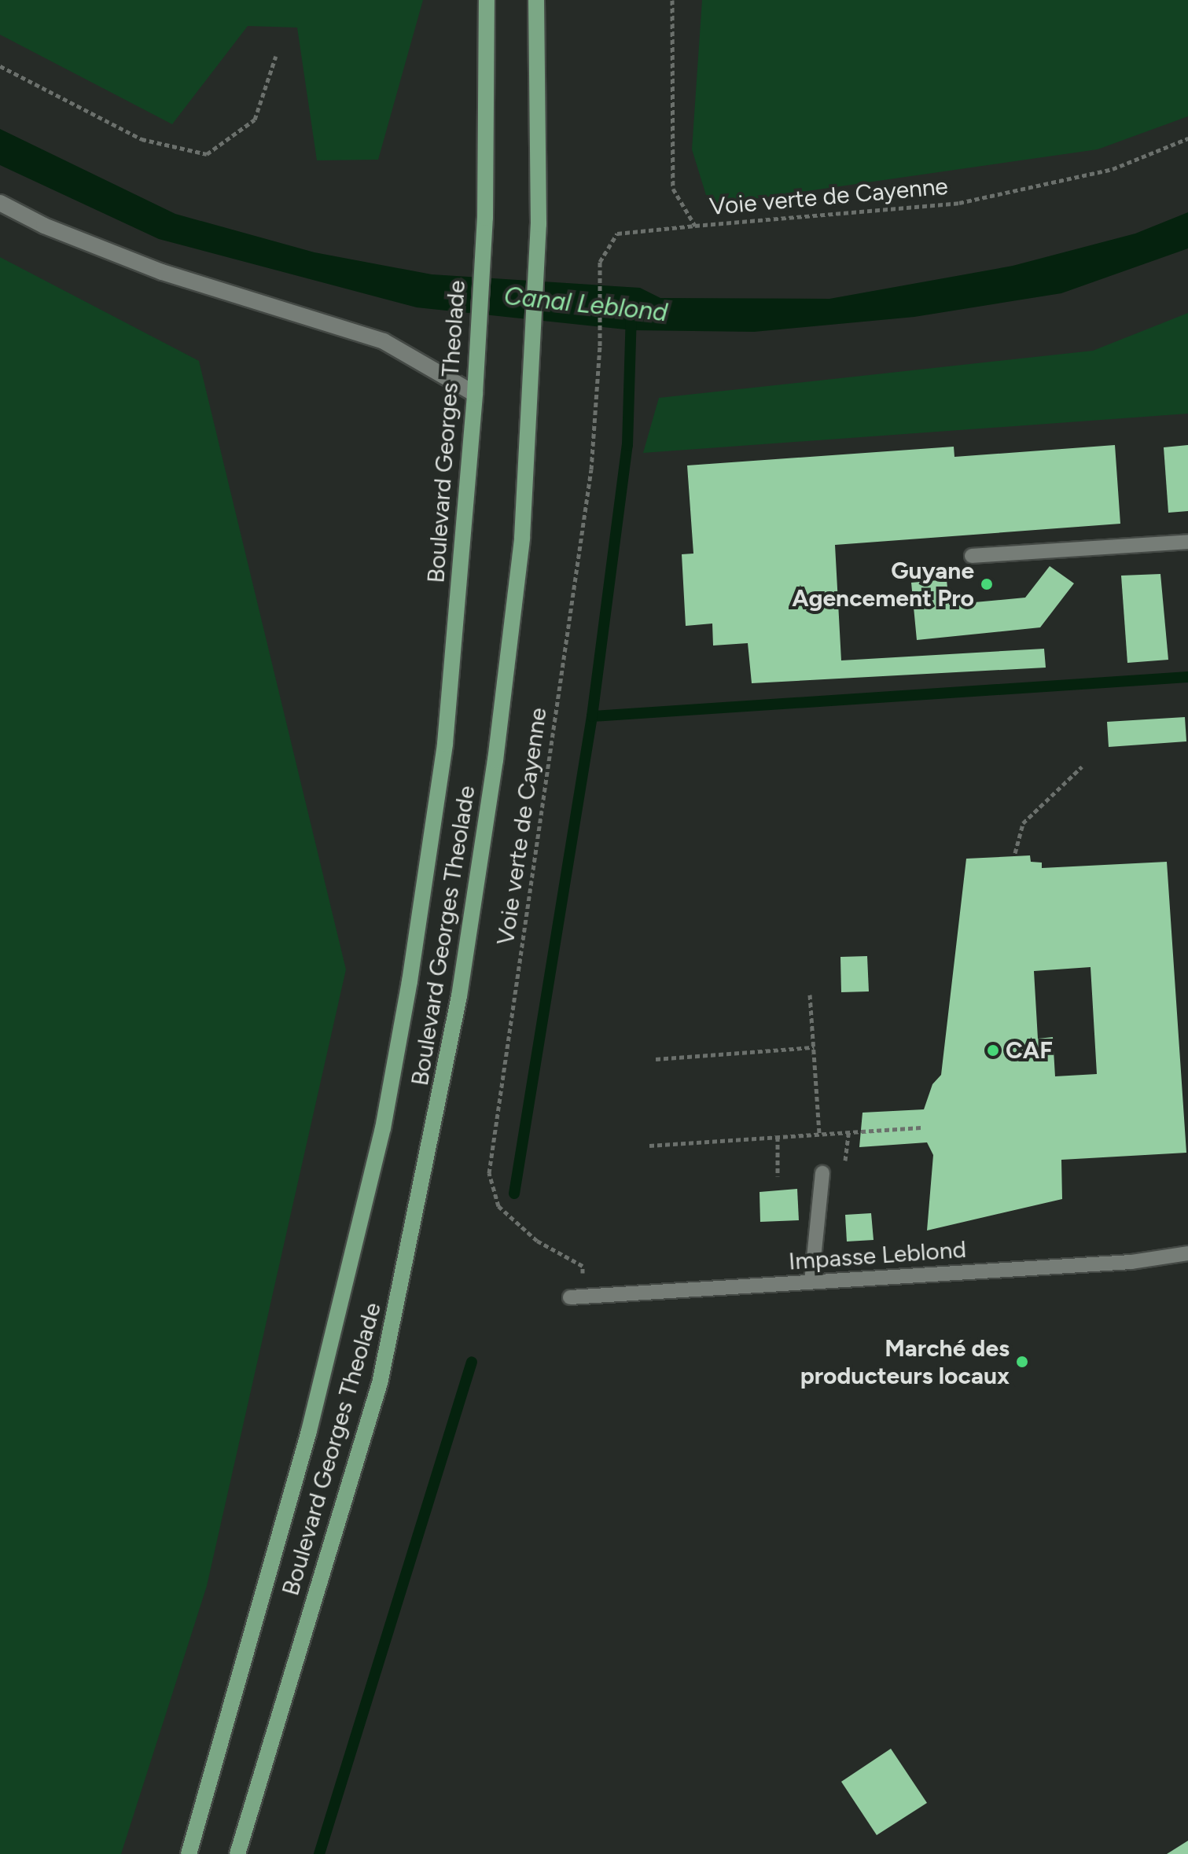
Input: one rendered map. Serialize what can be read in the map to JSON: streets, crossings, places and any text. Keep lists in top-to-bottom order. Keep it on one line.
{"streets":{"main road":["Boulevard Georges Theolade"],"lane":["Impasse Leblond"],"path":["Voie verte de Cayenne"]},"water":["Canal Leblond"],"places":["Guyane Agencement Pro","CAF","Marché des producteurs locaux"]}
